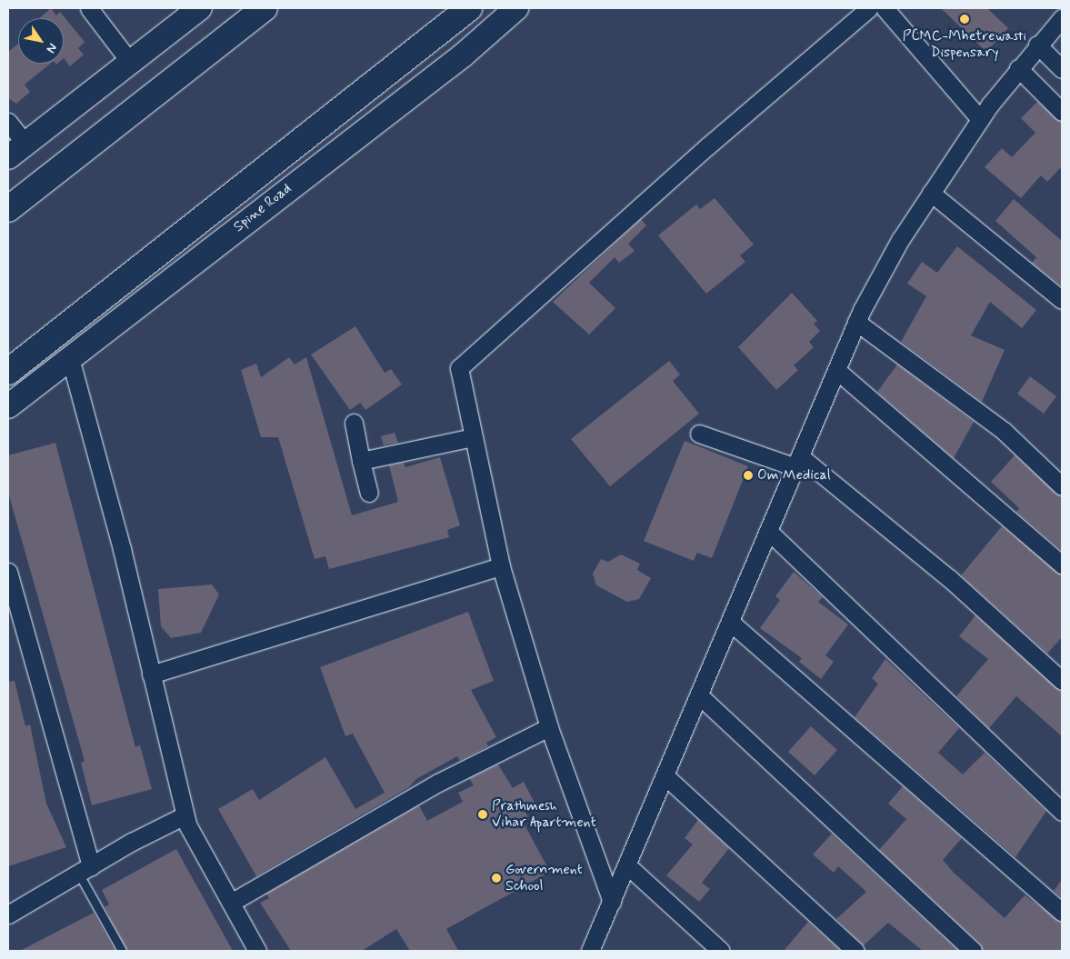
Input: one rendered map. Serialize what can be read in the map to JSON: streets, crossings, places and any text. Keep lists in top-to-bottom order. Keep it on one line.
{"streets":{"main road":["Spine Road"]},"places":["PCMC-Mhetrewasti Dispensary","Om Medical","Prathmesh Vihar Apartment","Government School"],"north":"bottom right"}
